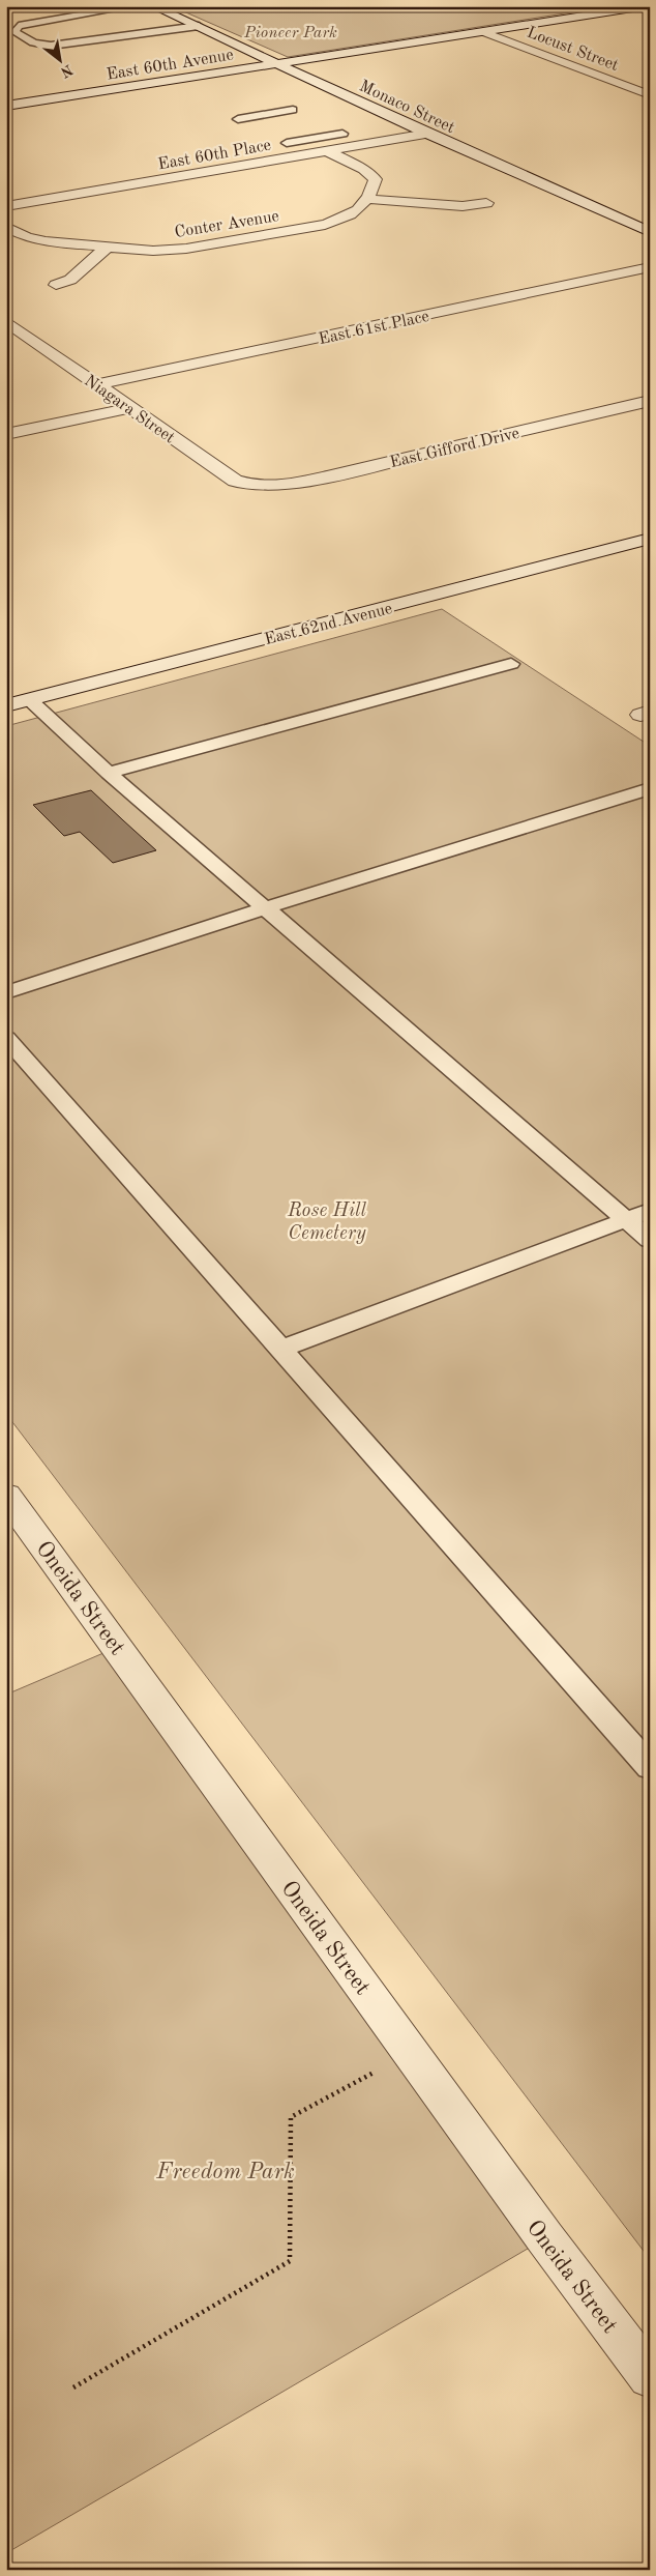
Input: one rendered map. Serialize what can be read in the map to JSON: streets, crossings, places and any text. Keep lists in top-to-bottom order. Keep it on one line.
{"streets":{"street":["Locust Street","East 60th Avenue","Monaco Street","East 60th Place","Conter Avenue","East 61st Place","Niagara Street","East Gifford Drive","East 62nd Avenue","Oneida Street"]},"crossings":[["Locust Street","East 60th Avenue"],["East 60th Avenue","Monaco Street"],["Monaco Street","East 60th Place"],["East 61st Place","Niagara Street"],["Niagara Street","East Gifford Drive"]],"parks":["Pioneer Park","Rose Hill Cemetery","Freedom Park"],"north":"bottom right"}
